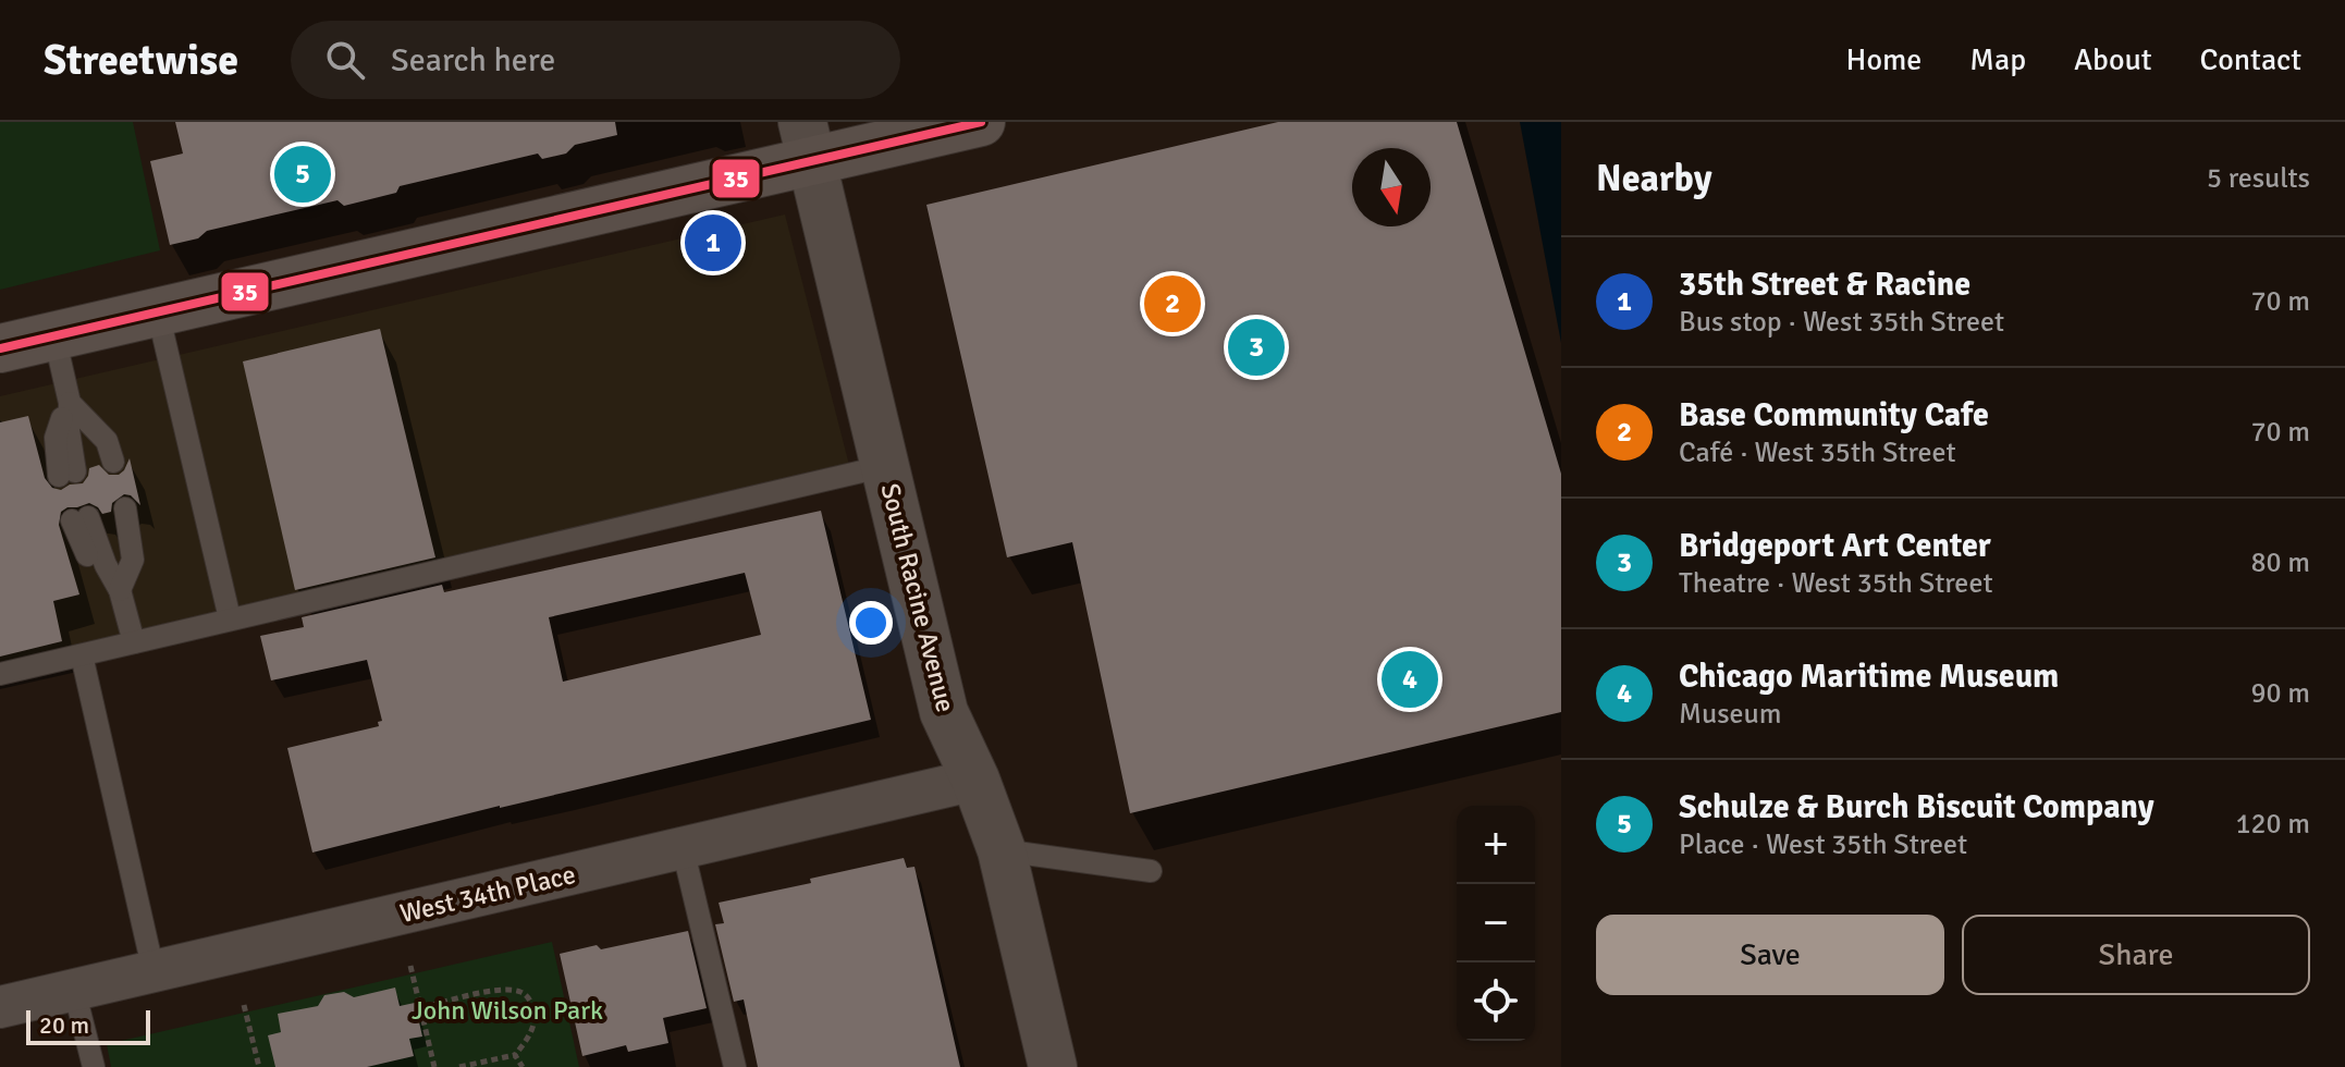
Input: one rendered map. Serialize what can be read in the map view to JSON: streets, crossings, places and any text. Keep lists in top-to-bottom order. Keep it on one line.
{"streets":{"street":["South Racine Avenue","West 34th Place"]},"crossings":[["South Racine Avenue","West 34th Place"]],"parks":["John Wilson Park"],"lines":["transit line 35"],"scale_bar":"20 m","north":"bottom","page":{"header":"Streetwise","search":"Search here","nav":["Home","Map","About","Contact"],"heading":["Nearby","5 results"],"pins":["5","1","2","3","4"],"list":[{"mark":"1","name":"35th Street & Racine","note":"Bus stop · West 35th Street","value":"70 m"},{"mark":"2","name":"Base Community Cafe","note":"Café · West 35th Street","value":"70 m"},{"mark":"3","name":"Bridgeport Art Center","note":"Theatre · West 35th Street","value":"80 m"},{"mark":"4","name":"Chicago Maritime Museum","note":"Museum","value":"90 m"},{"mark":"5","name":"Schulze & Burch Biscuit Company","note":"Place · West 35th Street","value":"120 m"}],"map_buttons":["+","−"],"buttons":["Save","Share"],"scale":"20 m"}}
